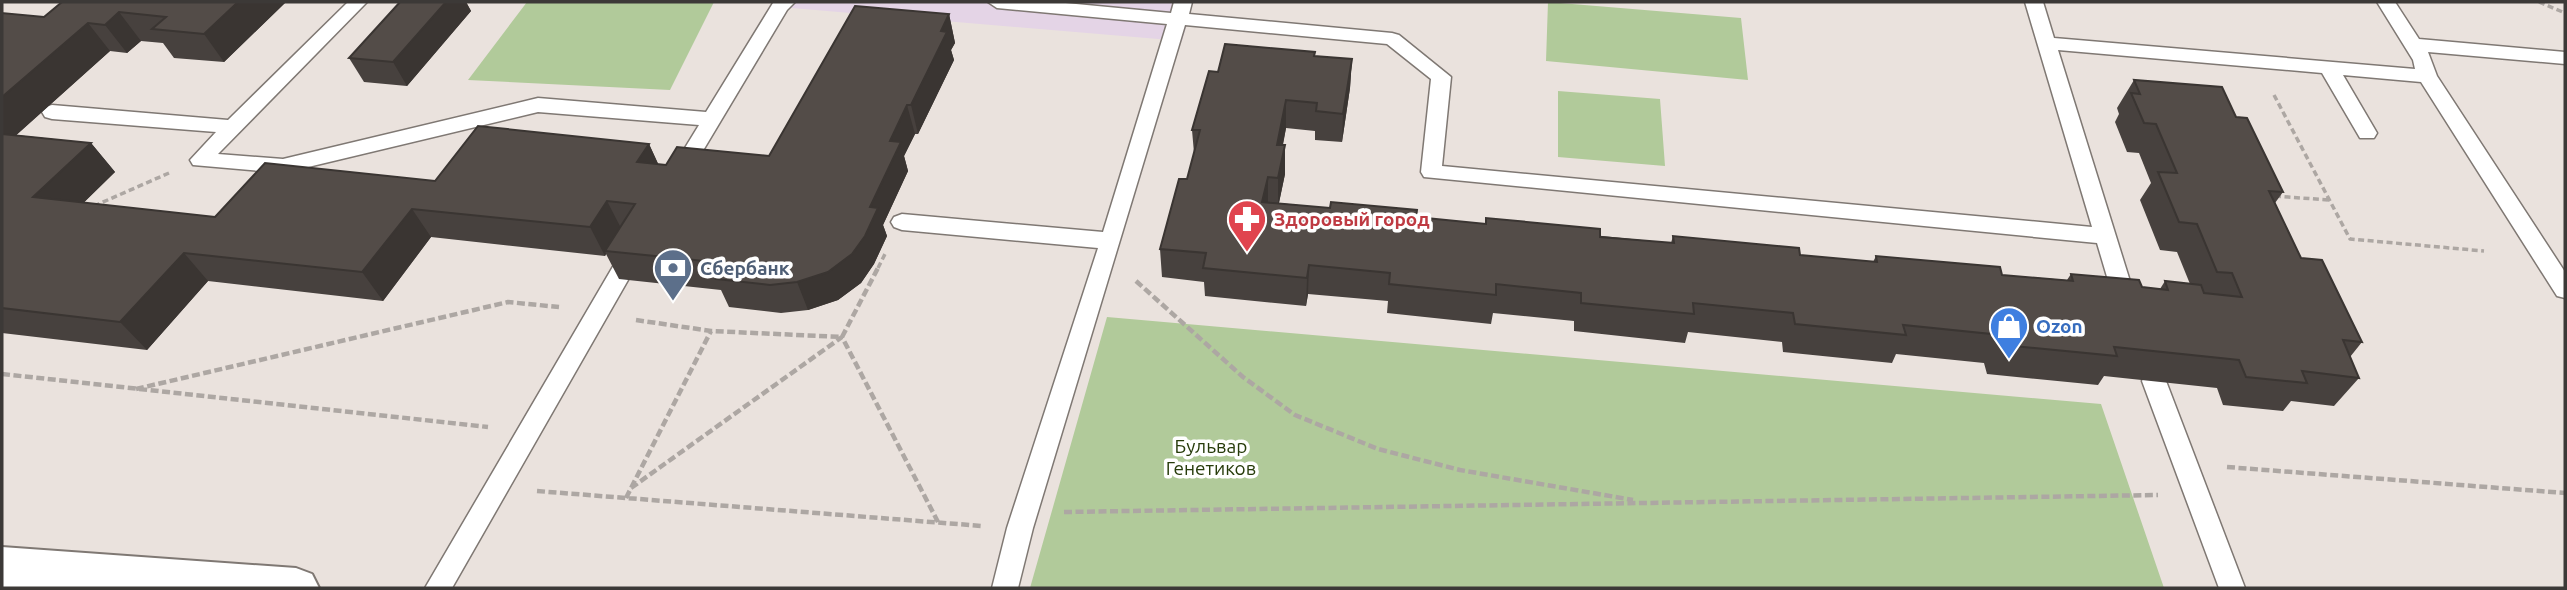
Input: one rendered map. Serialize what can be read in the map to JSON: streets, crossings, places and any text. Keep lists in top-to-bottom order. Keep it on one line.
{"parks":["Бульвар Генетиков"],"places":{"pharmacy":["Здоровый город"],"bank":["Сбербанк"],"shop":["Ozon"]}}
